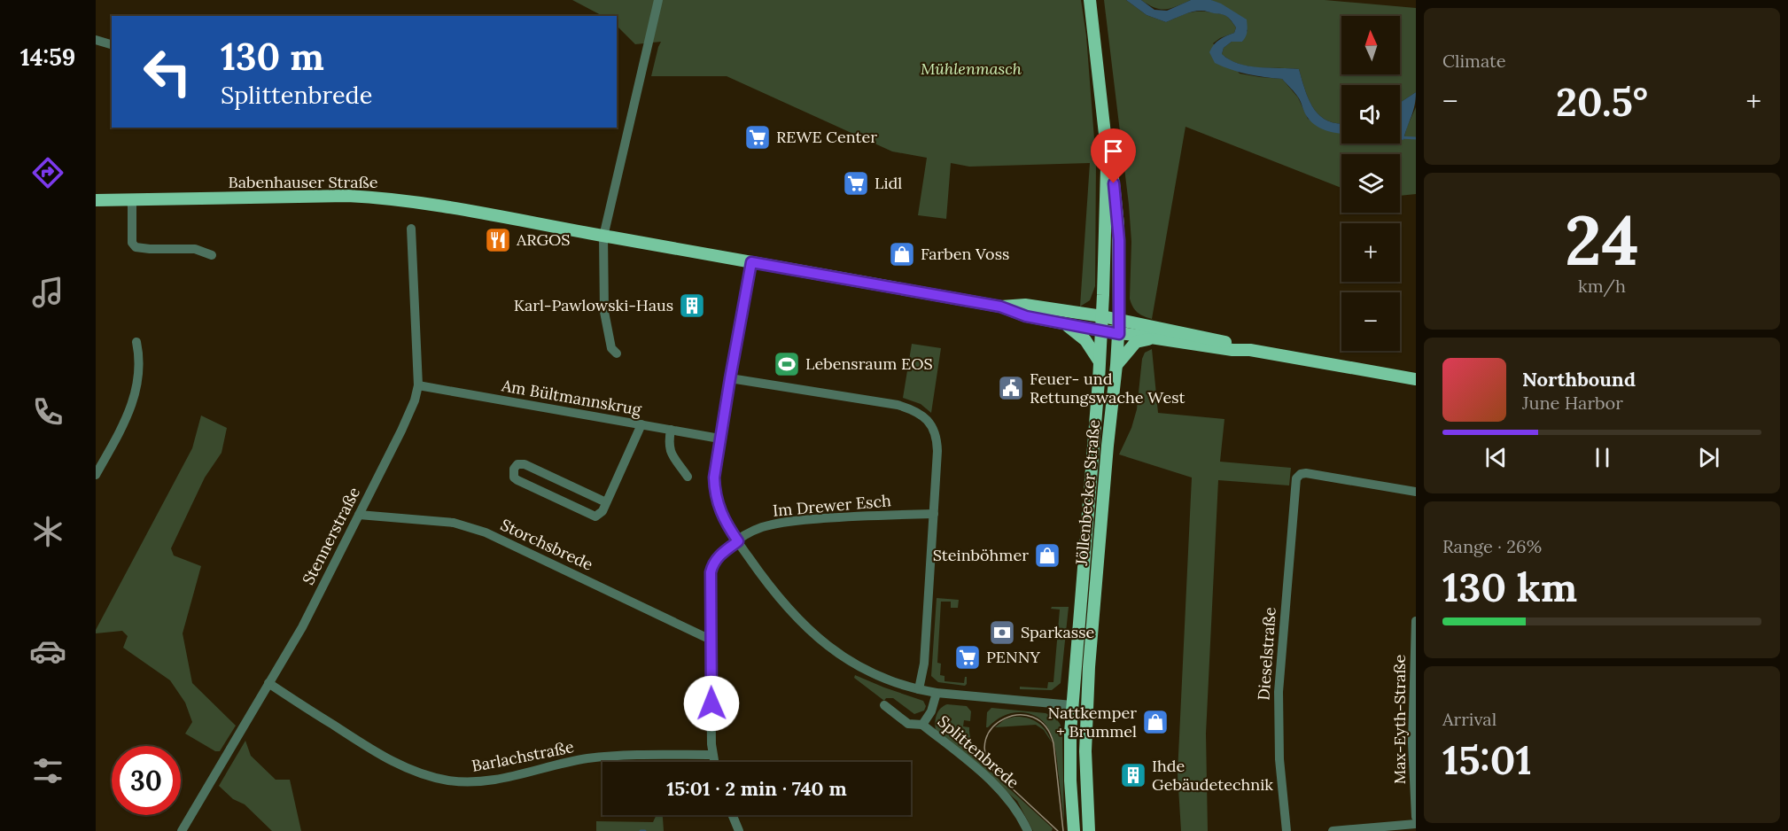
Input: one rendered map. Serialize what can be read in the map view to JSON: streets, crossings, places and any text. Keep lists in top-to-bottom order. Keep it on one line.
{"streets":{"main road":["Babenhauser Straße","Jöllenbecker Straße","Splittenbrede"],"street":["Am Bültmannskrug","Im Drewer Esch","Stennerstraße","Storchsbrede","Dieselstraße","Max-Eyth-Straße","Barlachstraße"]},"crossings":[["Babenhauser Straße","Splittenbrede"],["Am Bültmannskrug","Stennerstraße"],["Am Bültmannskrug","Splittenbrede"],["Jöllenbecker Straße","Splittenbrede"],["Im Drewer Esch","Storchsbrede"],["Im Drewer Esch","Splittenbrede"],["Im Drewer Esch","Barlachstraße"],["Stennerstraße","Storchsbrede"],["Stennerstraße","Barlachstraße"]],"parks":["Mühlenmasch"],"places":{"supermarket":["REWE Center","Lidl","PENNY"],"restaurant":["ARGOS"],"shop":["Farben Voss","Steinböhmer","Nattkemper + Brummel"],"building":["Karl-Pawlowski-Haus","Ihde Gebäudetechnik"],"sports":["Lebensraum EOS"],"public building":["Feuer- und Rettungswache West"],"bank":["Sparkasse"]},"north":"top","page":{"tabs":"14:59","tile":["Climate",["24","km/h"],["Range · 26%","130 km"],["Arrival","15:01"]],"map_buttons":["+","−"],"turn":["130 m","Splittenbrede"],"heat":["−","20.5°","+"],"song":["Northbound","June Harbor"],"limit":"30","trip":"15:01 · 2 min · 740 m"}}
